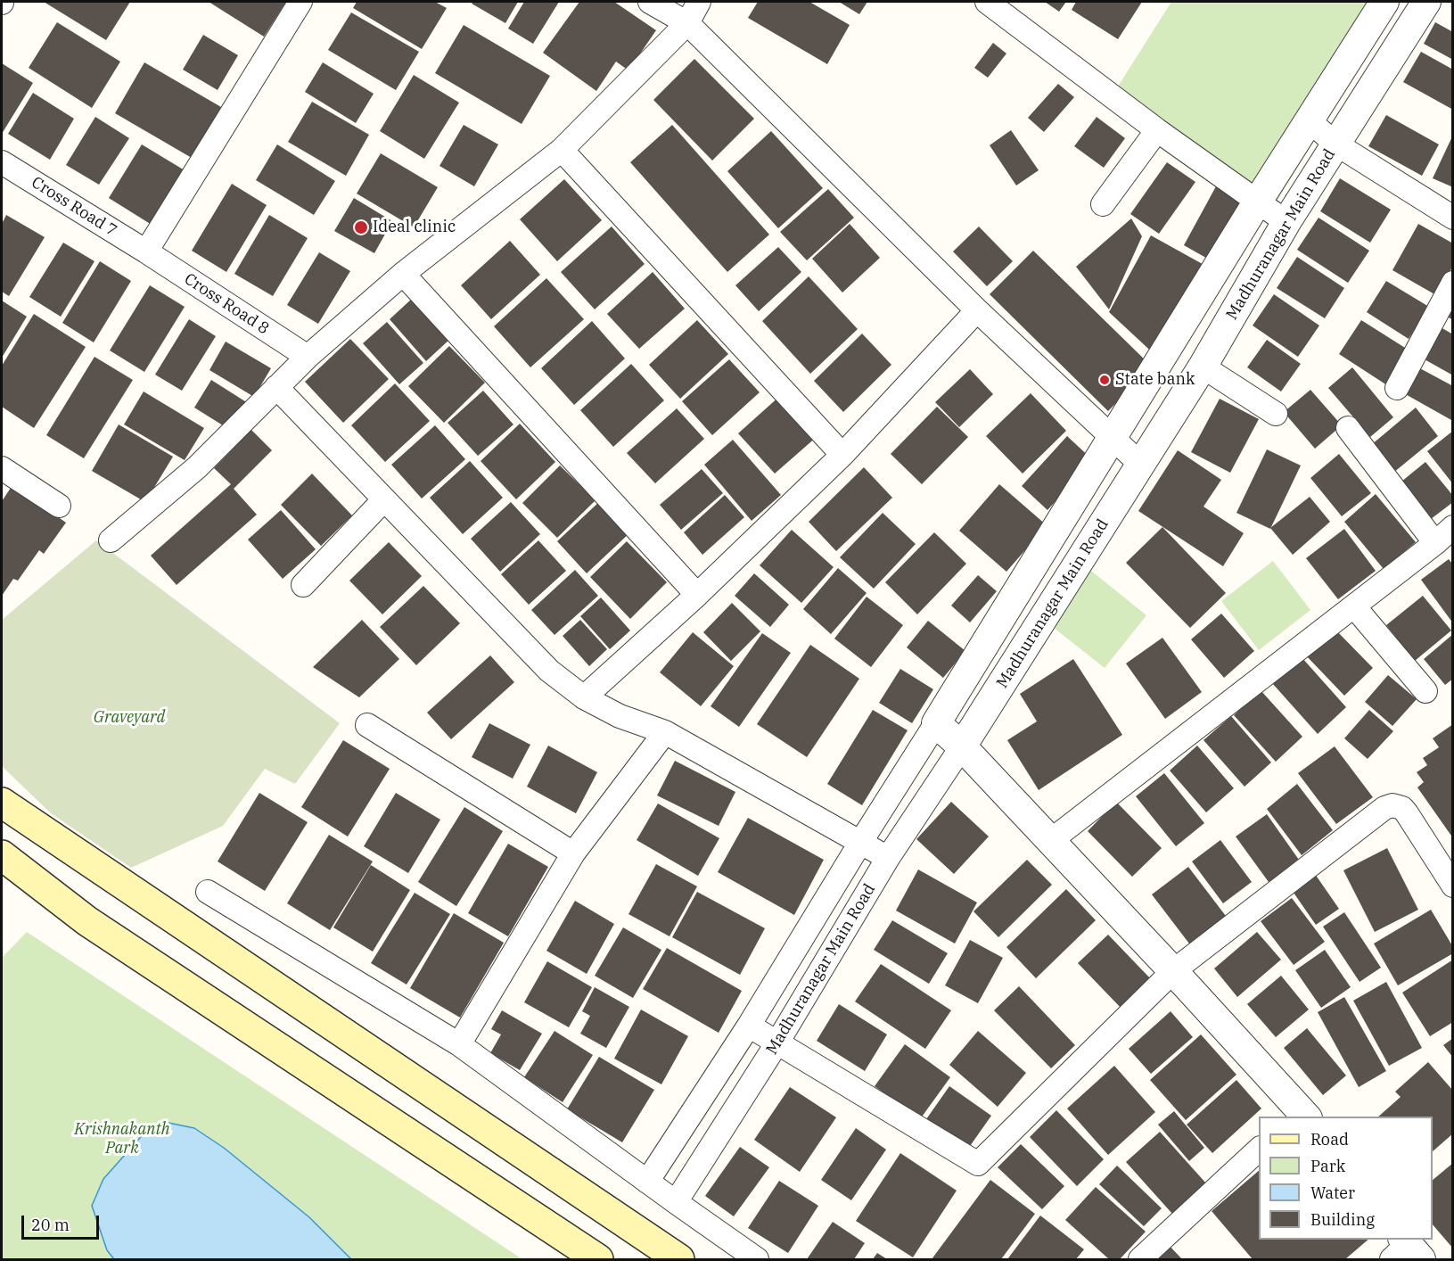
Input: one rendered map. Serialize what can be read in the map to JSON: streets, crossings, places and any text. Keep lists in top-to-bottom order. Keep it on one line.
{"streets":{"street":["Cross Road 7","Madhuranagar Main Road","Cross Road 8"]},"crossings":[["Cross Road 7","Cross Road 8"]],"parks":["Graveyard","Krishnakanth Park"],"places":["Ideal clinic","State bank"],"legend":["Road","Park","Water","Building"],"scale_bar":"20 m"}
